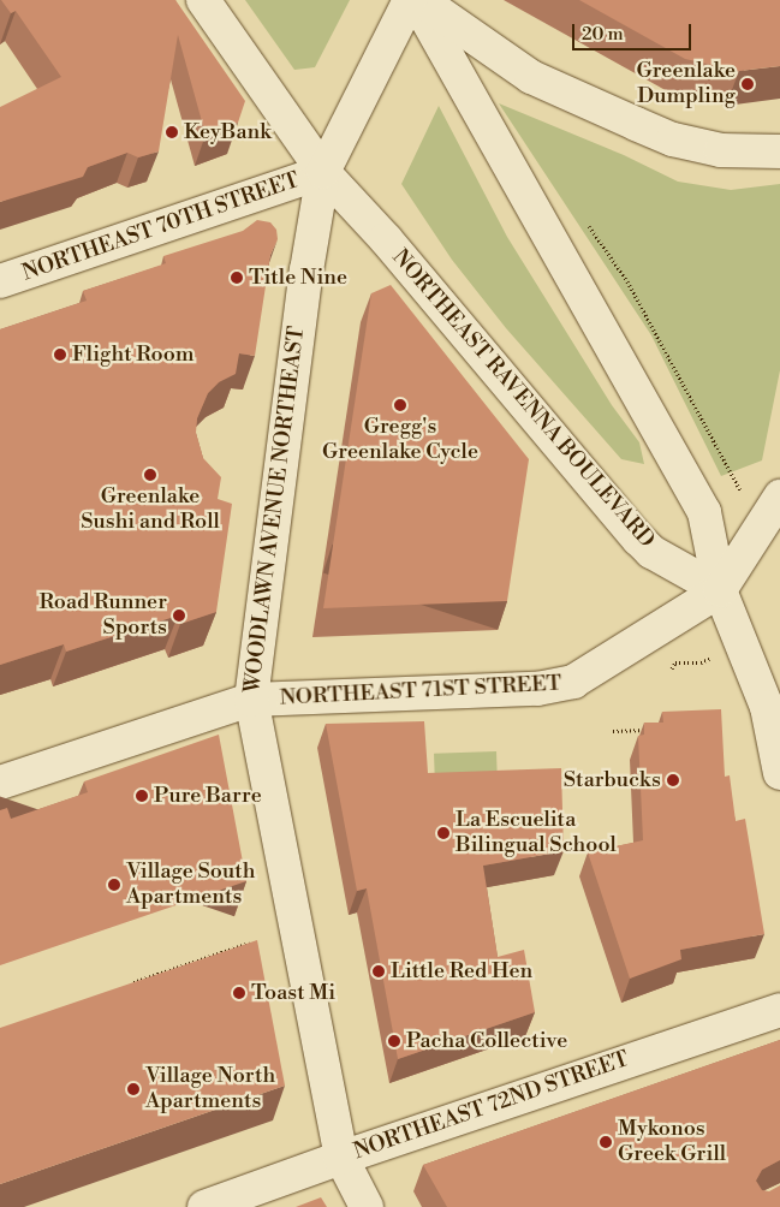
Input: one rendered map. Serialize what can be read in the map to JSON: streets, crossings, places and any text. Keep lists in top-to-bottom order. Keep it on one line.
{"streets":{"street":["NORTHEAST 70TH STREET","NORTHEAST RAVENNA BOULEVARD","WOODLAWN AVENUE NORTHEAST","NORTHEAST 71ST STREET","NORTHEAST 72ND STREET"]},"crossings":[["NORTHEAST 70TH STREET","NORTHEAST RAVENNA BOULEVARD"],["NORTHEAST 70TH STREET","WOODLAWN AVENUE NORTHEAST"],["NORTHEAST RAVENNA BOULEVARD","WOODLAWN AVENUE NORTHEAST"],["NORTHEAST RAVENNA BOULEVARD","NORTHEAST 71ST STREET"],["WOODLAWN AVENUE NORTHEAST","NORTHEAST 71ST STREET"],["WOODLAWN AVENUE NORTHEAST","NORTHEAST 72ND STREET"]],"places":["Greenlake Dumpling","KeyBank","Title Nine","Flight Room","Gregg's Greenlake Cycle","Greenlake Sushi and Roll","Road Runner Sports","Starbucks","Pure Barre","La Escuelita Bilingual School","Village South Apartments","Little Red Hen","Toast Mi","Pacha Collective","Village North Apartments","Mykonos Greek Grill"],"scale_bar":"20 m"}
